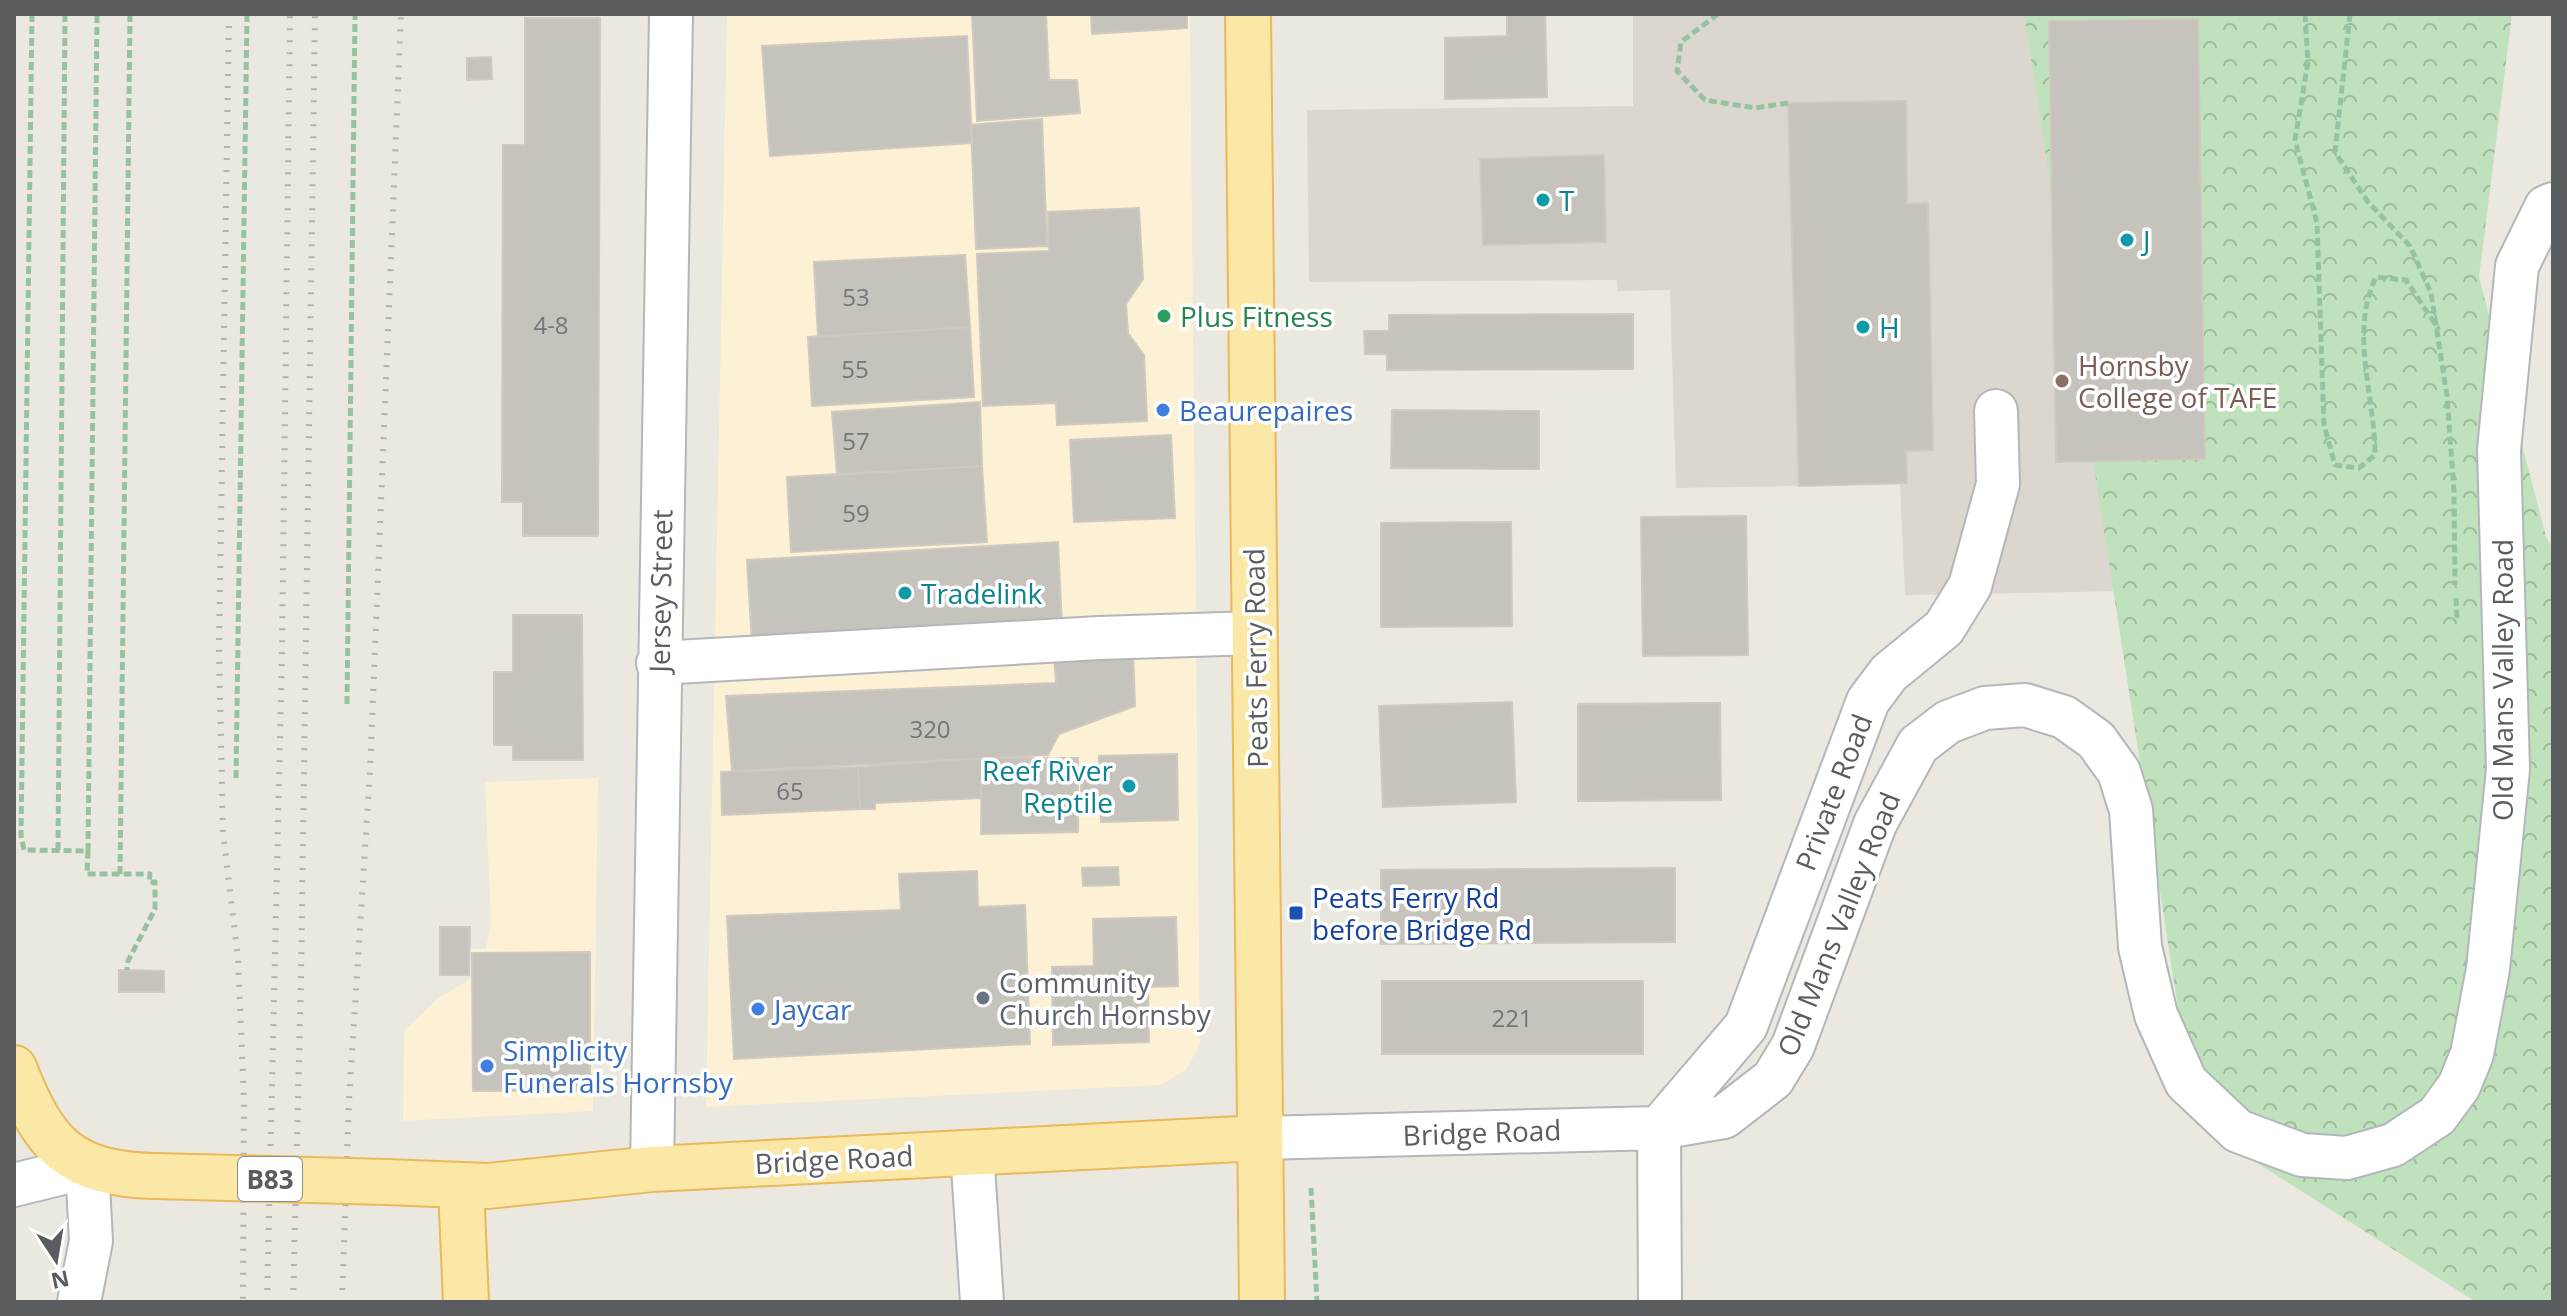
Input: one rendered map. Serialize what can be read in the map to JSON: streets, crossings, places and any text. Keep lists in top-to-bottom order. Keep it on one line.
{"streets":{"main road":["Peats Ferry Road","Bridge Road","B83"],"street":["Jersey Street","Old Mans Valley Road","Private Road"]},"crossings":[["Jersey Street","Bridge Road"],["Peats Ferry Road","Bridge Road"],["Old Mans Valley Road","Private Road"],["Old Mans Valley Road","Bridge Road"],["Private Road","Bridge Road"],["Bridge Road","B83"]],"places":{"other":["T","J","Plus Fitness","H","Hornsby College of TAFE","Beaurepaires","Tradelink","Reef River Reptile","Community Church Hornsby","Jaycar","Simplicity Funerals Hornsby"],"transit":["Peats Ferry Rd before Bridge Rd"]},"house_numbers":["53","4-8","55","57","59","320","65","221"],"north":"bottom"}
